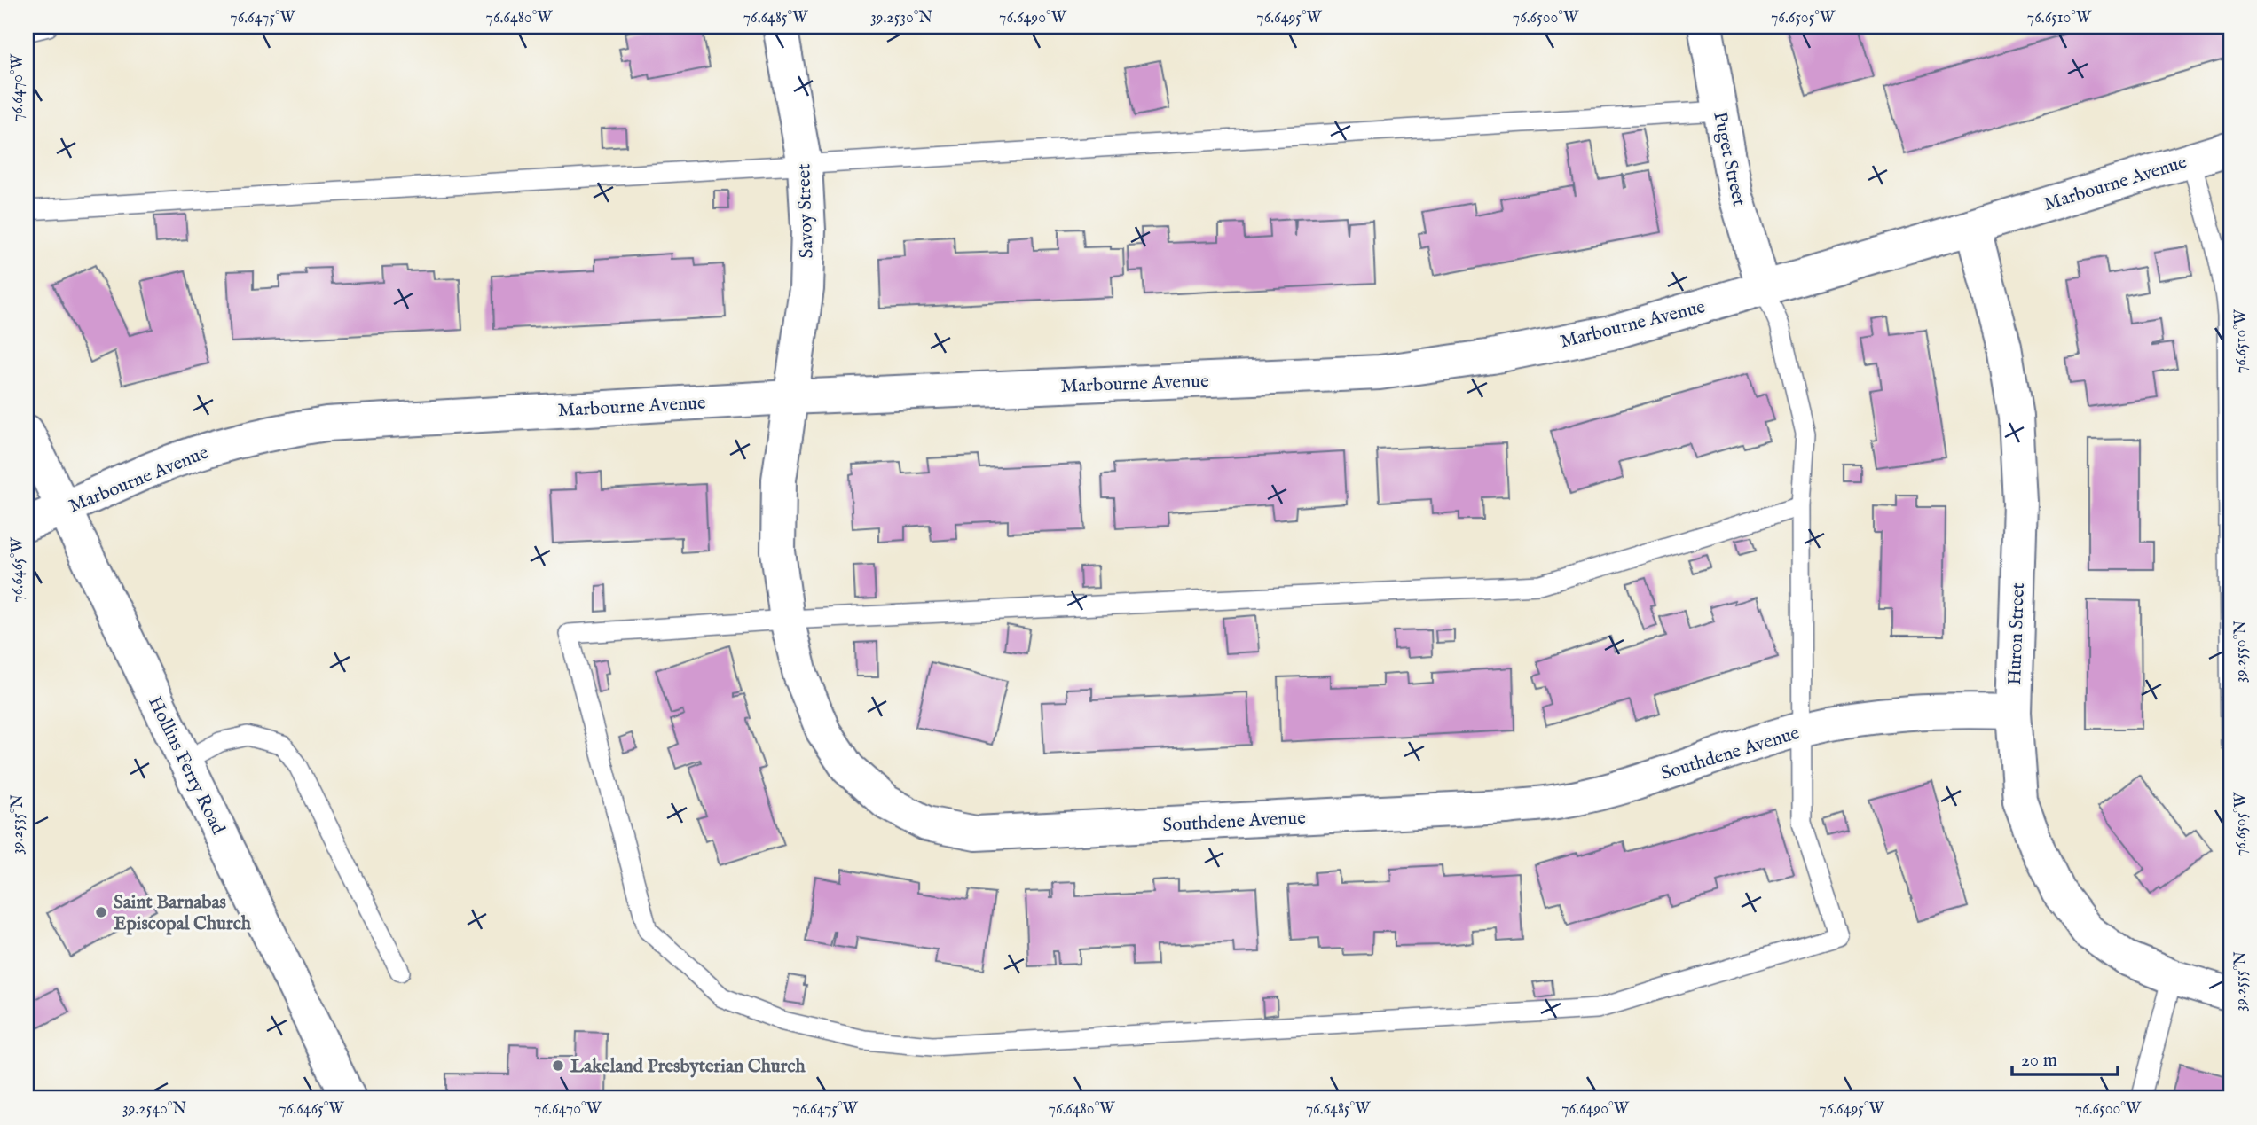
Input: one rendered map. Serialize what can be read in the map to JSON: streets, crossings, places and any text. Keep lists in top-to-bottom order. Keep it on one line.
{"streets":{"street":["Puget Street","Marbourne Avenue","Savoy Street","Huron Street","Southdene Avenue","Hollins Ferry Road"]},"crossings":[["Puget Street","Marbourne Avenue"],["Marbourne Avenue","Savoy Street"],["Marbourne Avenue","Huron Street"],["Marbourne Avenue","Southdene Avenue"],["Marbourne Avenue","Hollins Ferry Road"],["Savoy Street","Southdene Avenue"],["Huron Street","Southdene Avenue"]],"places":["Saint Barnabas Episcopal Church","Lakeland Presbyterian Church"],"scale_bar":"20 m","coordinates":["76.6475°W","76.6480°W","76.6485°W","39.2530°N","76.6490°W","76.6495°W","76.6500°W","76.6505°W","76.6510°W","76.6470°W","76.6465°W","39.2550°N","39.2535°N","39.2555°N","39.2540°N"]}
